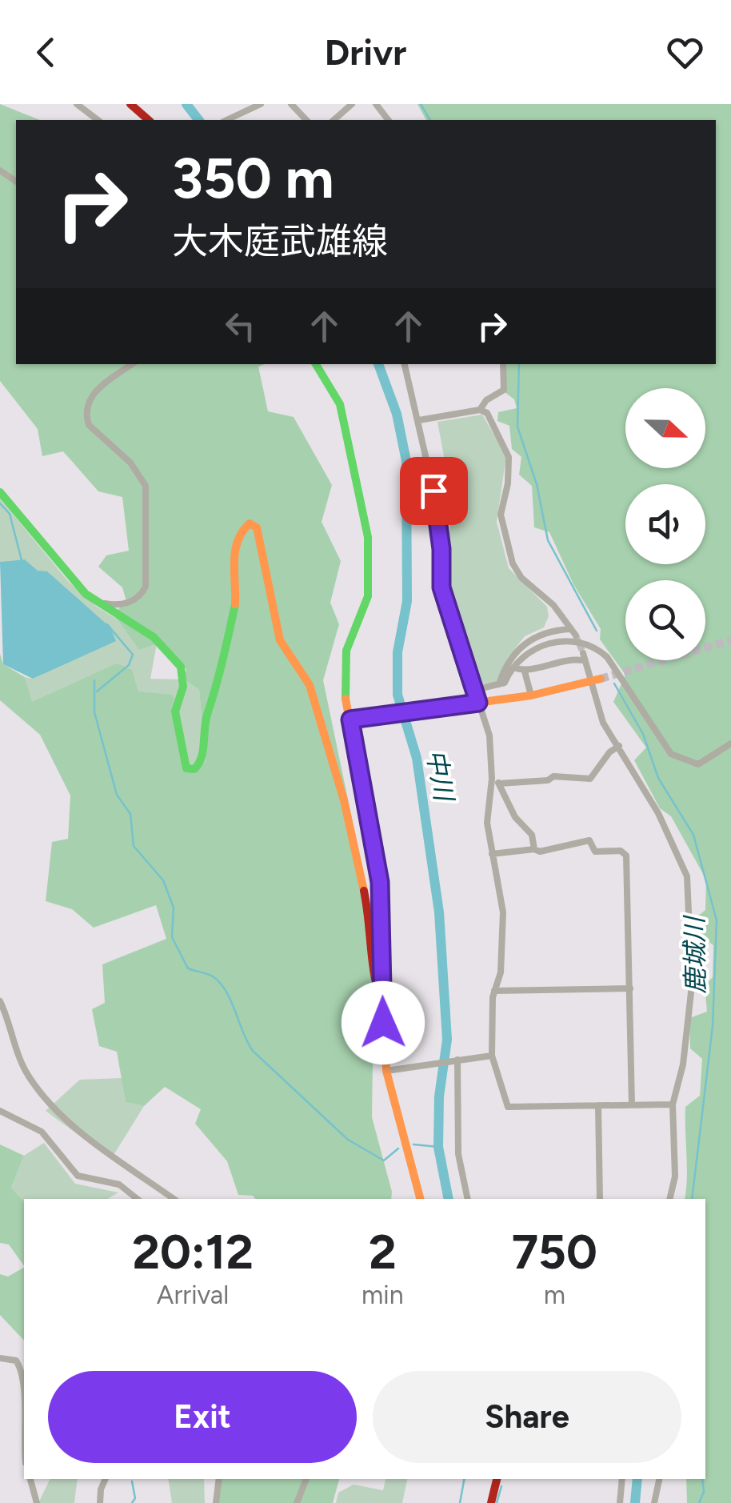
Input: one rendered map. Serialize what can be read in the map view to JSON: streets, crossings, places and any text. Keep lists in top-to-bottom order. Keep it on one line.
{"water":["中川","鹿城川"],"north":"right","page":{"header":"Drivr","turn":["350 m","大木庭武雄線"],"eta":["20:12","Arrival","2","min","750","m"],"buttons":["Exit","Share"]}}
